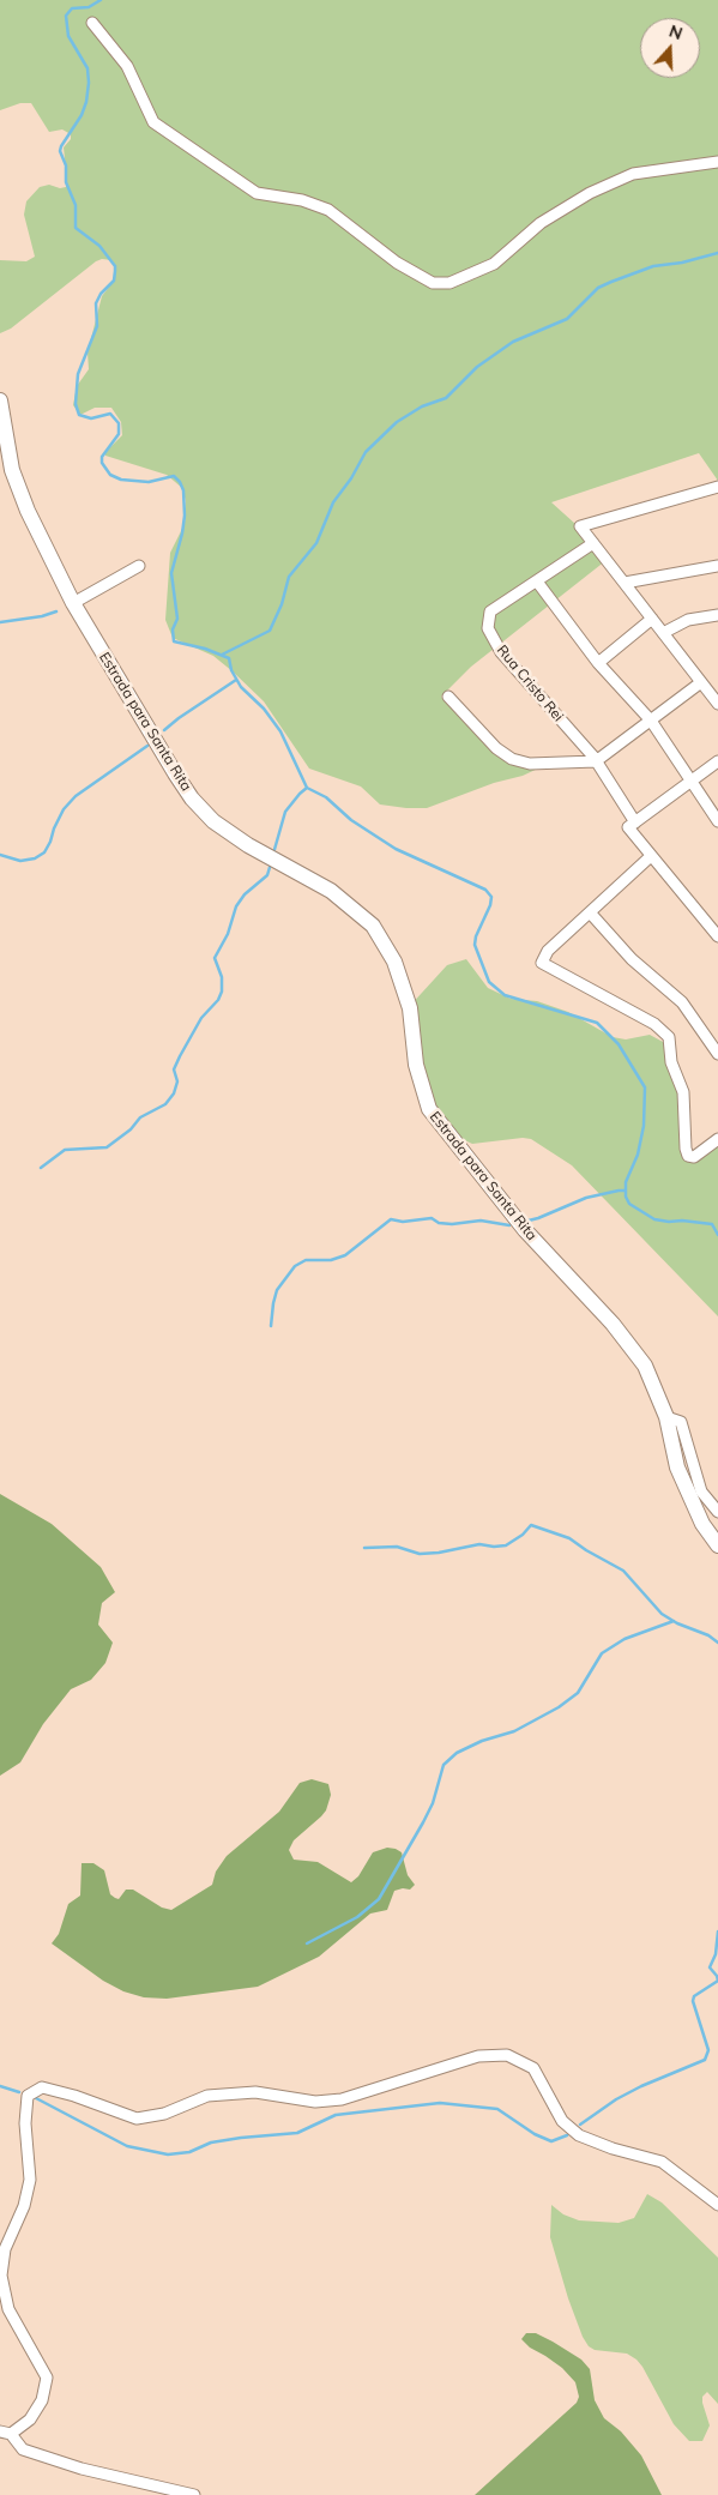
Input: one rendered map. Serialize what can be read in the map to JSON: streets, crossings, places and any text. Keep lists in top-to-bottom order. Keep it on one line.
{"streets":{"main road":["Estrada para Santa Rita"],"street":["Rua Cristo Rei"]},"north":"top"}
